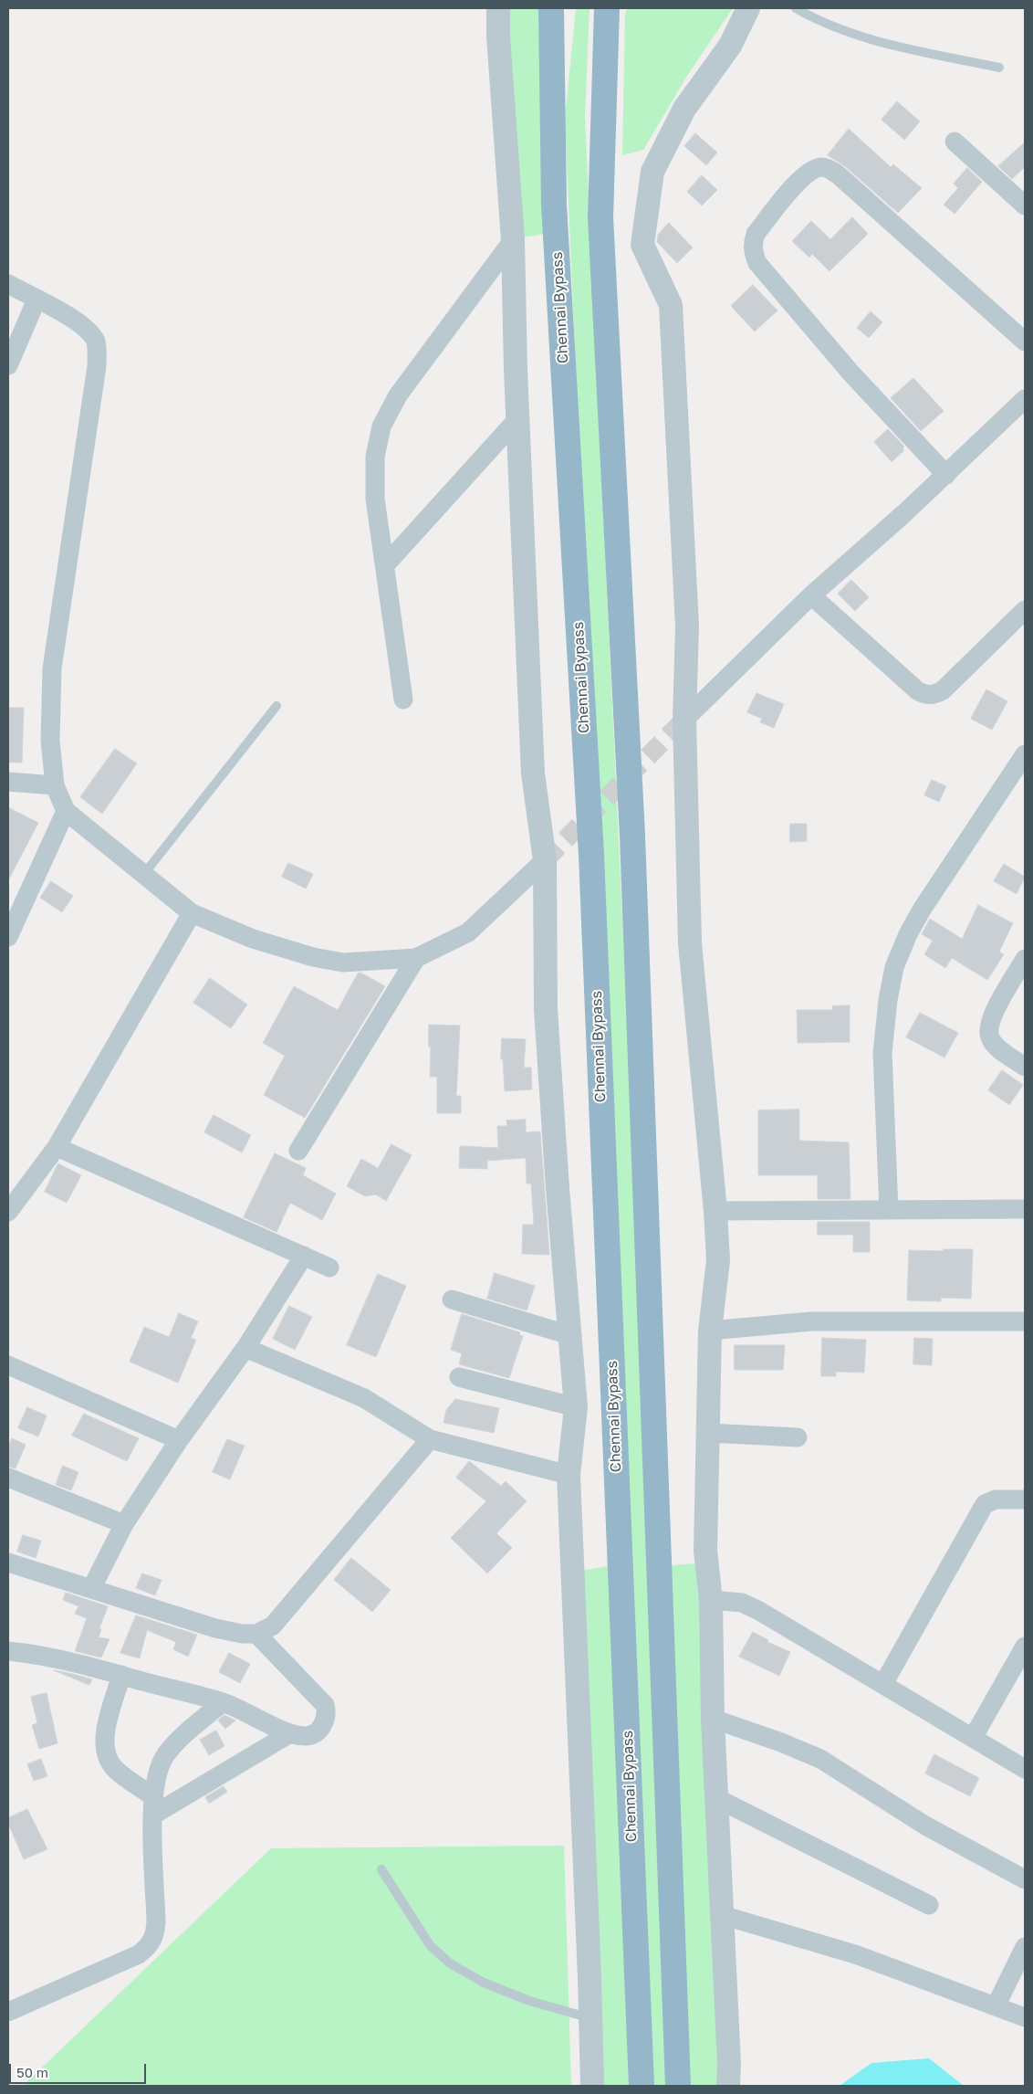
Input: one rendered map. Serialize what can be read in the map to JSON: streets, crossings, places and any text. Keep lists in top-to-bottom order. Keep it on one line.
{"streets":{"highway":["Chennai Bypass"]},"scale_bar":"50 m"}
